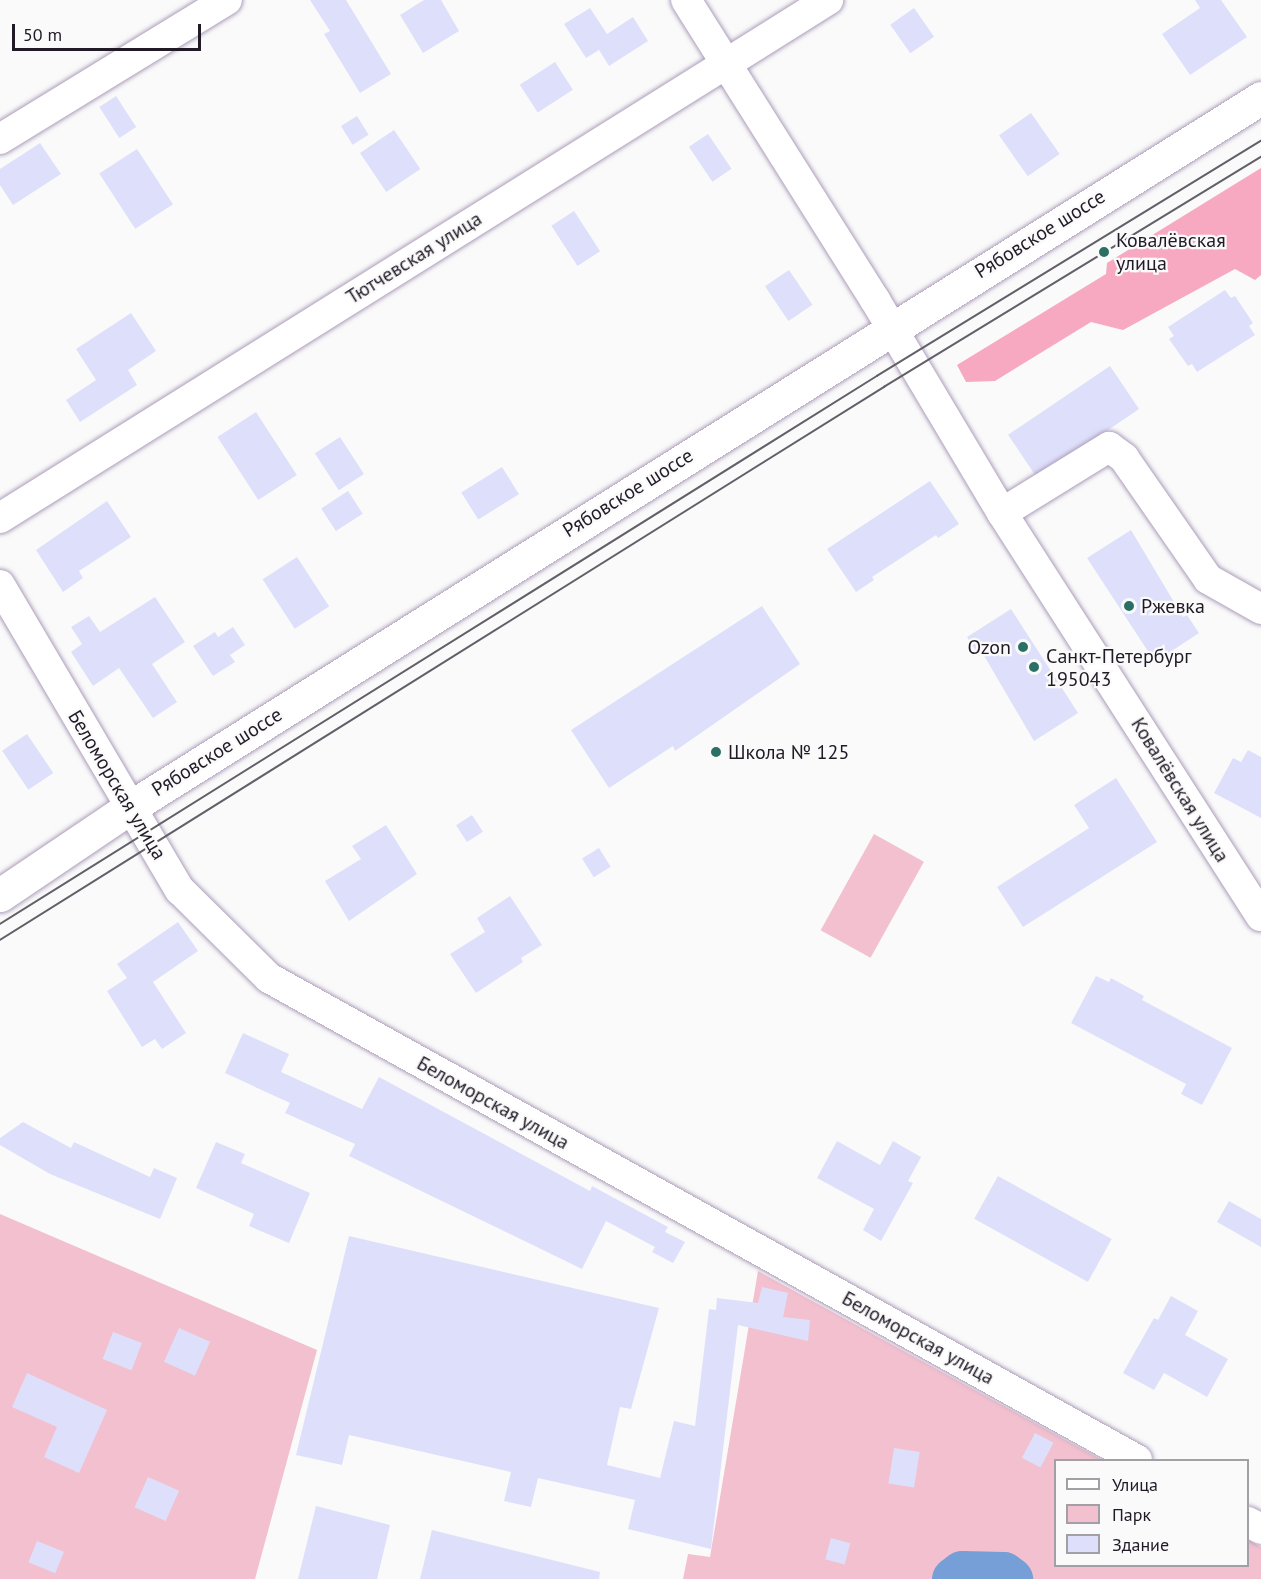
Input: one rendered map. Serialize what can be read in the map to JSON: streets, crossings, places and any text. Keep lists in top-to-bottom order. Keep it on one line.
{"streets":{"main road":["Рябовское шоссе"],"street":["Тютчевская улица","Беломорская улица","Ковалёвская улица"]},"crossings":[["Рябовское шоссе","Беломорская улица"],["Рябовское шоссе","Ковалёвская улица"],["Тютчевская улица","Ковалёвская улица"]],"places":["Ковалёвская улица","Ржевка","Ozon","Санкт-Петербург 195043","Школа № 125"],"legend":["Улица","Парк","Здание"],"scale_bar":"50 m"}
